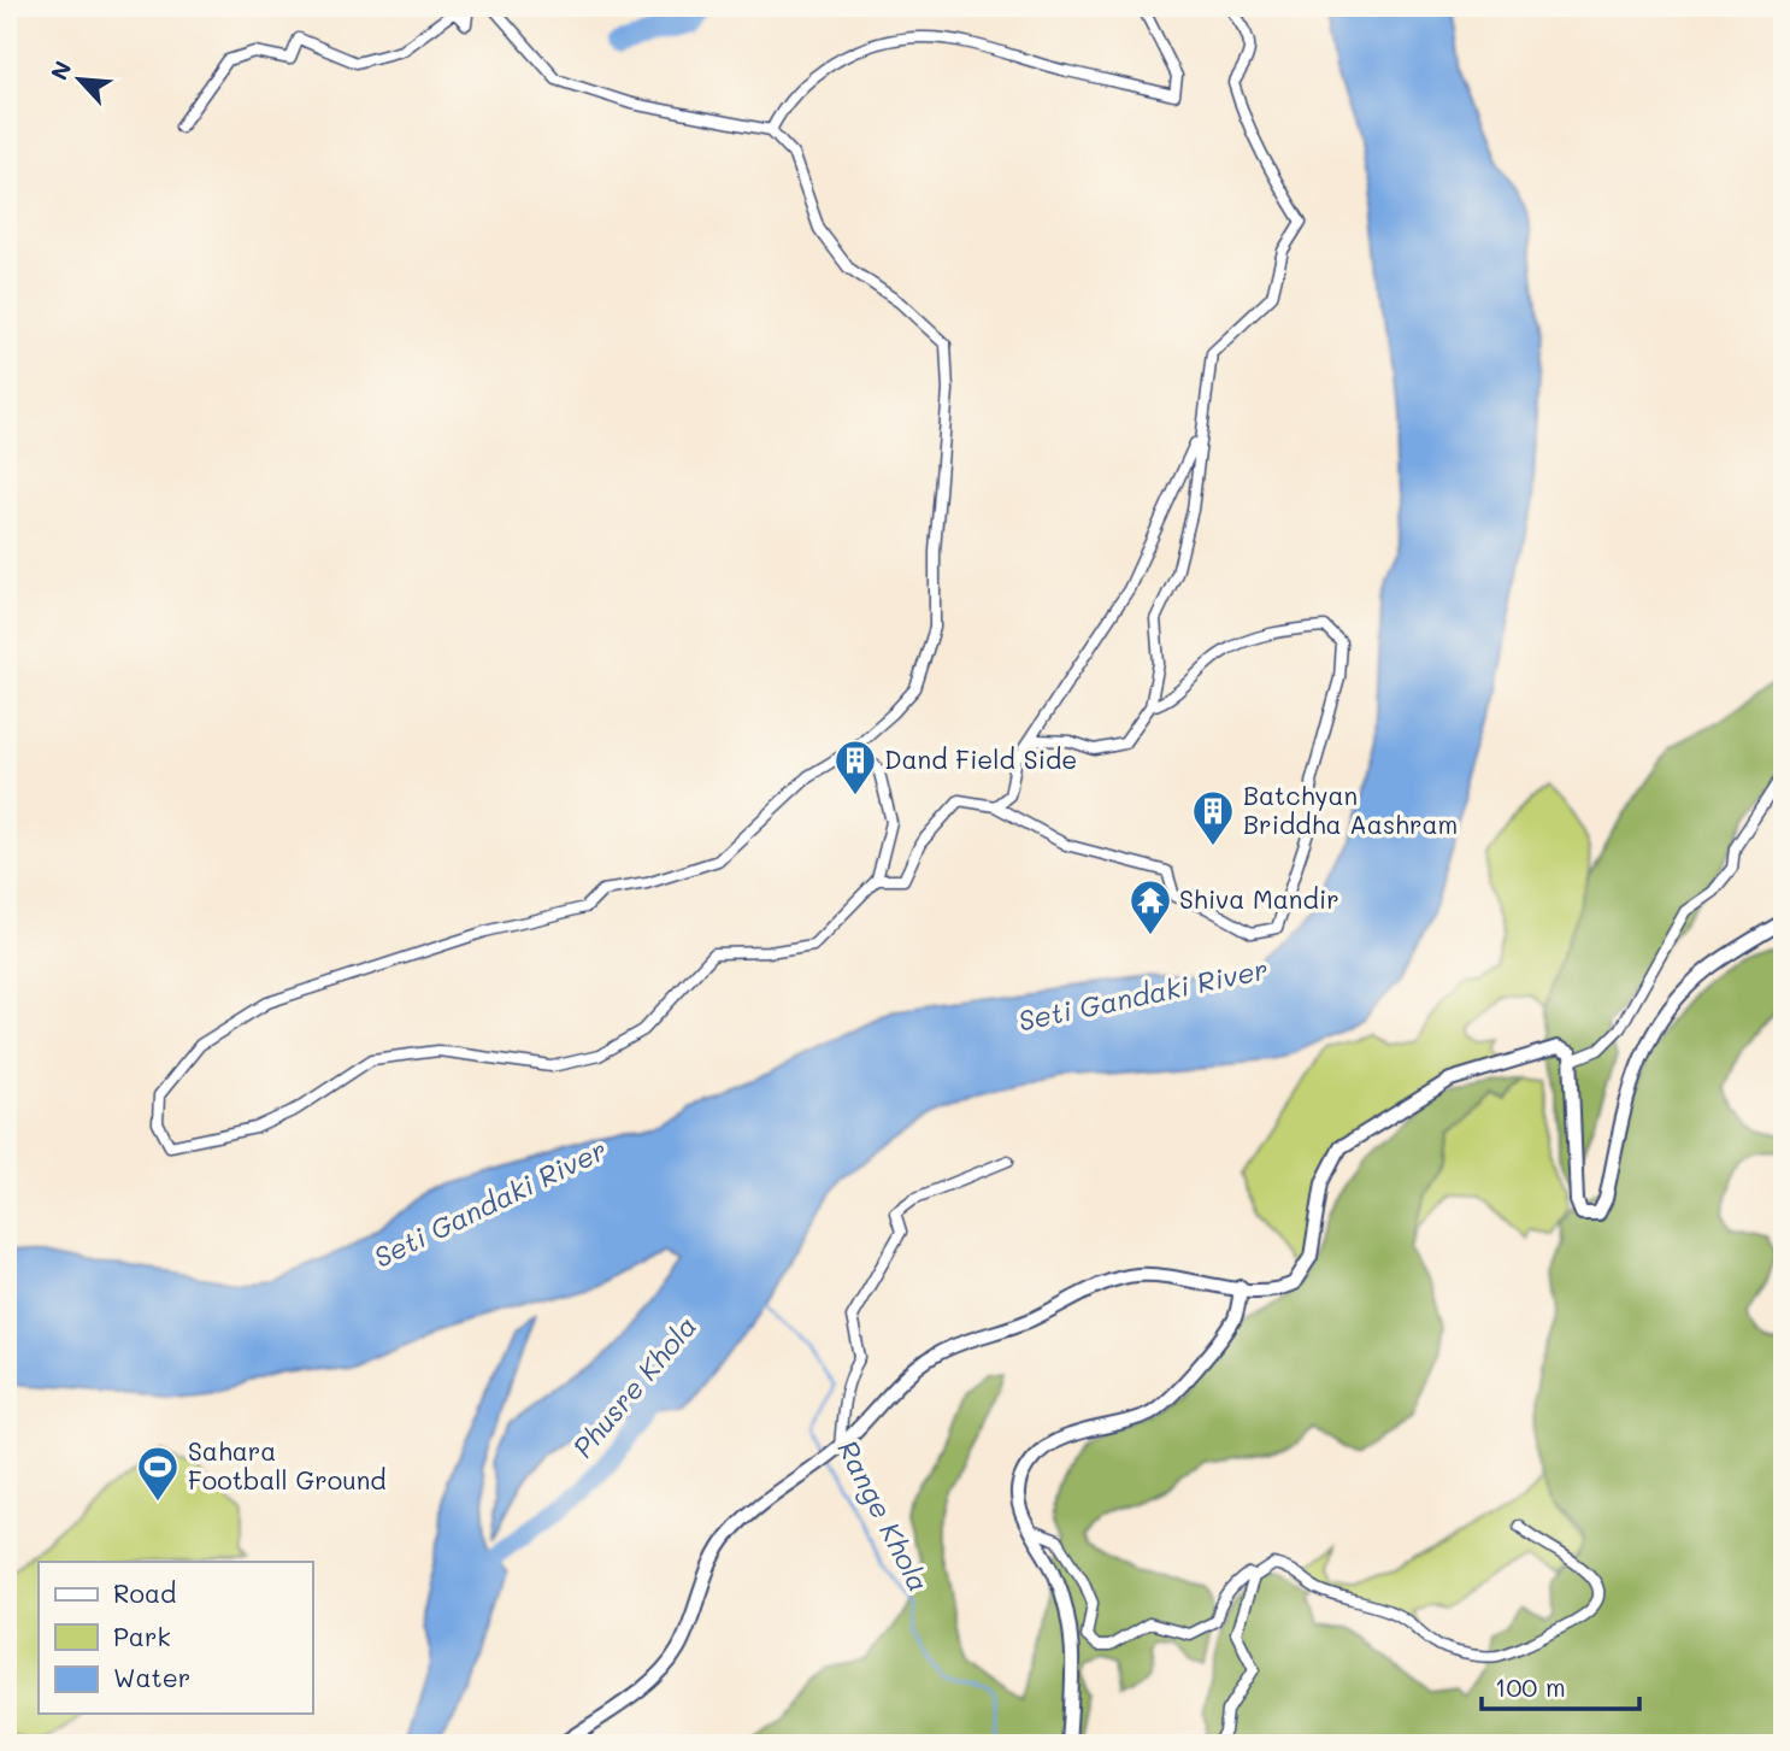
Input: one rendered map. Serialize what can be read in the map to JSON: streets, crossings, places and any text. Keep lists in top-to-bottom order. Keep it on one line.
{"water":["Seti Gandaki River","Phusre Khola","Range Khola"],"places":{"building":["Dand Field Side","Batchyan Briddha Aashram"],"temple":["Shiva Mandir"],"sports":["Sahara Football Ground"]},"legend":["Road","Park","Water"],"scale_bar":"100 m","north":"top left"}
